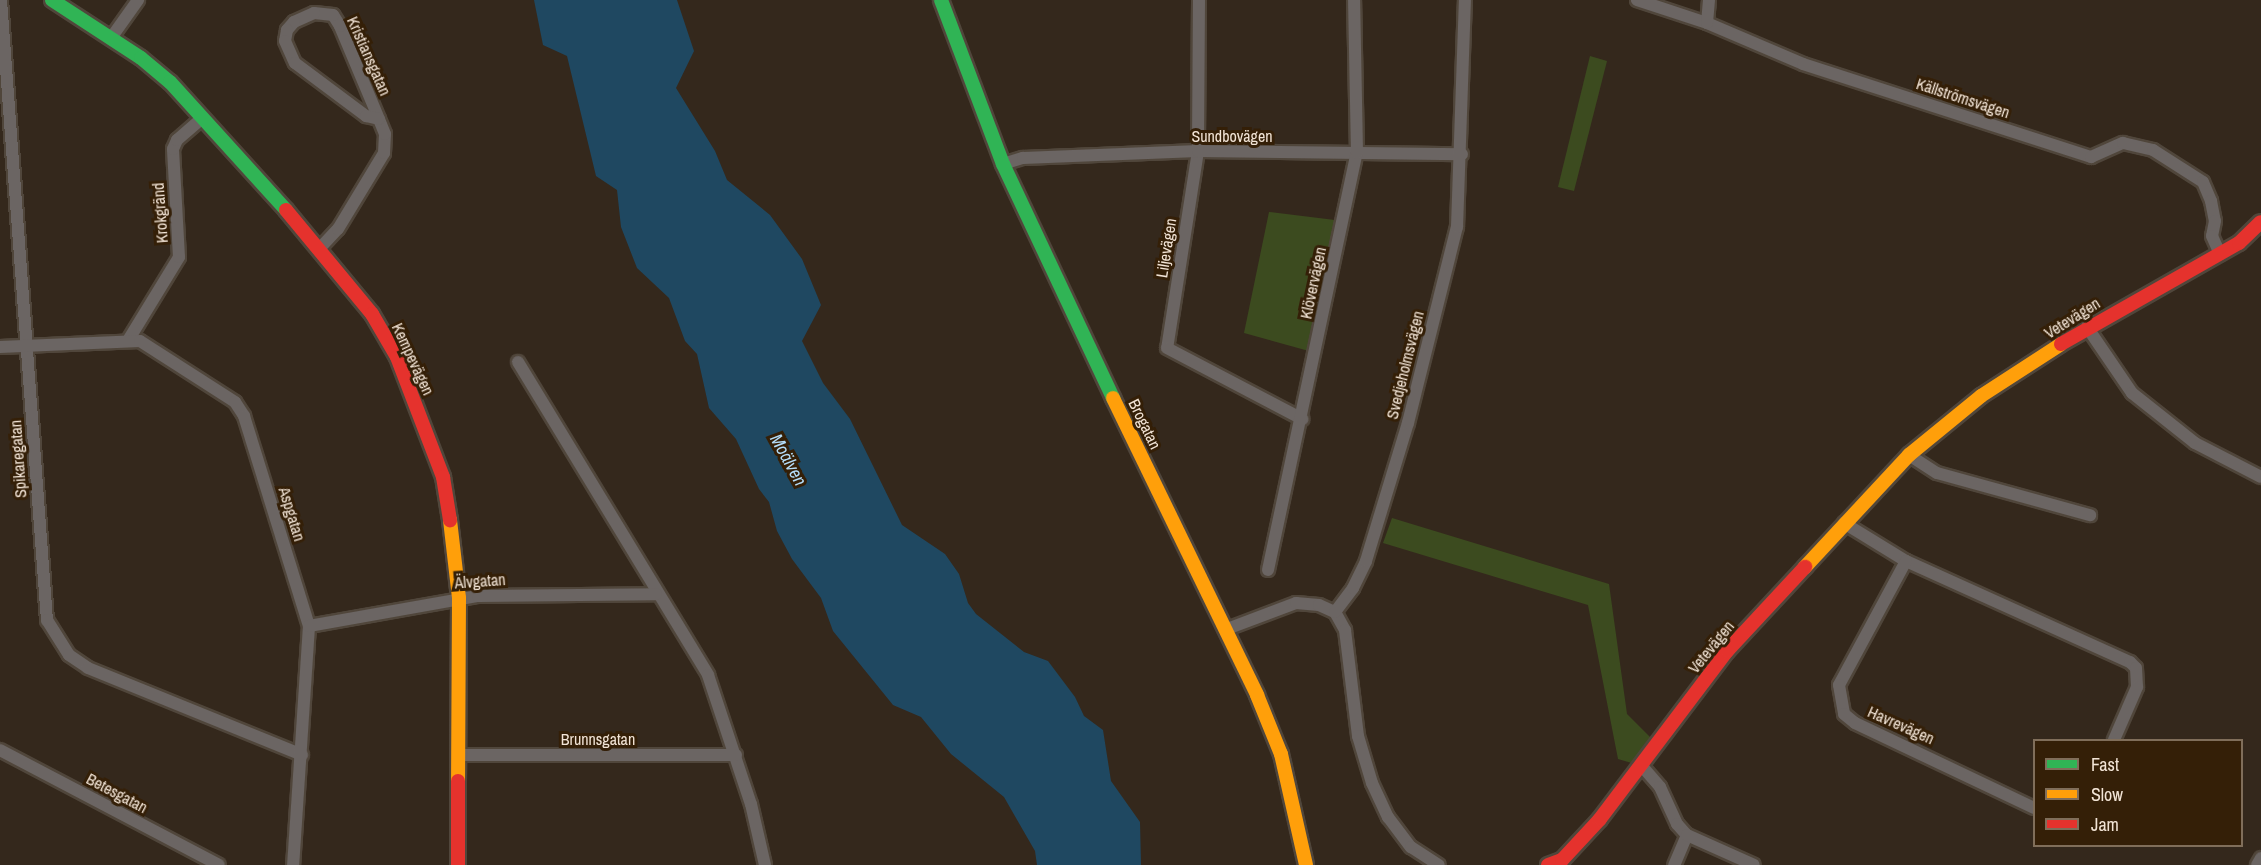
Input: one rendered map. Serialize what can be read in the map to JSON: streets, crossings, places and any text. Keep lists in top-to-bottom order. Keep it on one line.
{"streets":{"street":["Kristiansgatan","Källströmsvägen","Sundbovägen","Krokgränd","Liljevägen","Klövervägen","Vetevägen","Kempevägen","Svedjeholmsvägen","Brogatan","Spikaregatan","Aspgatan","Älvgatan","Havrevägen","Brunnsgatan","Betesgatan"]},"crossings":[["Kristiansgatan","Kempevägen"],["Källströmsvägen","Vetevägen"],["Sundbovägen","Liljevägen"],["Sundbovägen","Klövervägen"],["Sundbovägen","Svedjeholmsvägen"],["Sundbovägen","Brogatan"],["Krokgränd","Kempevägen"],["Krokgränd","Aspgatan"],["Liljevägen","Klövervägen"],["Kempevägen","Älvgatan"],["Kempevägen","Brunnsgatan"],["Spikaregatan","Aspgatan"],["Aspgatan","Älvgatan"]],"water":["Moälven"],"legend":["Fast","Slow","Jam"]}
